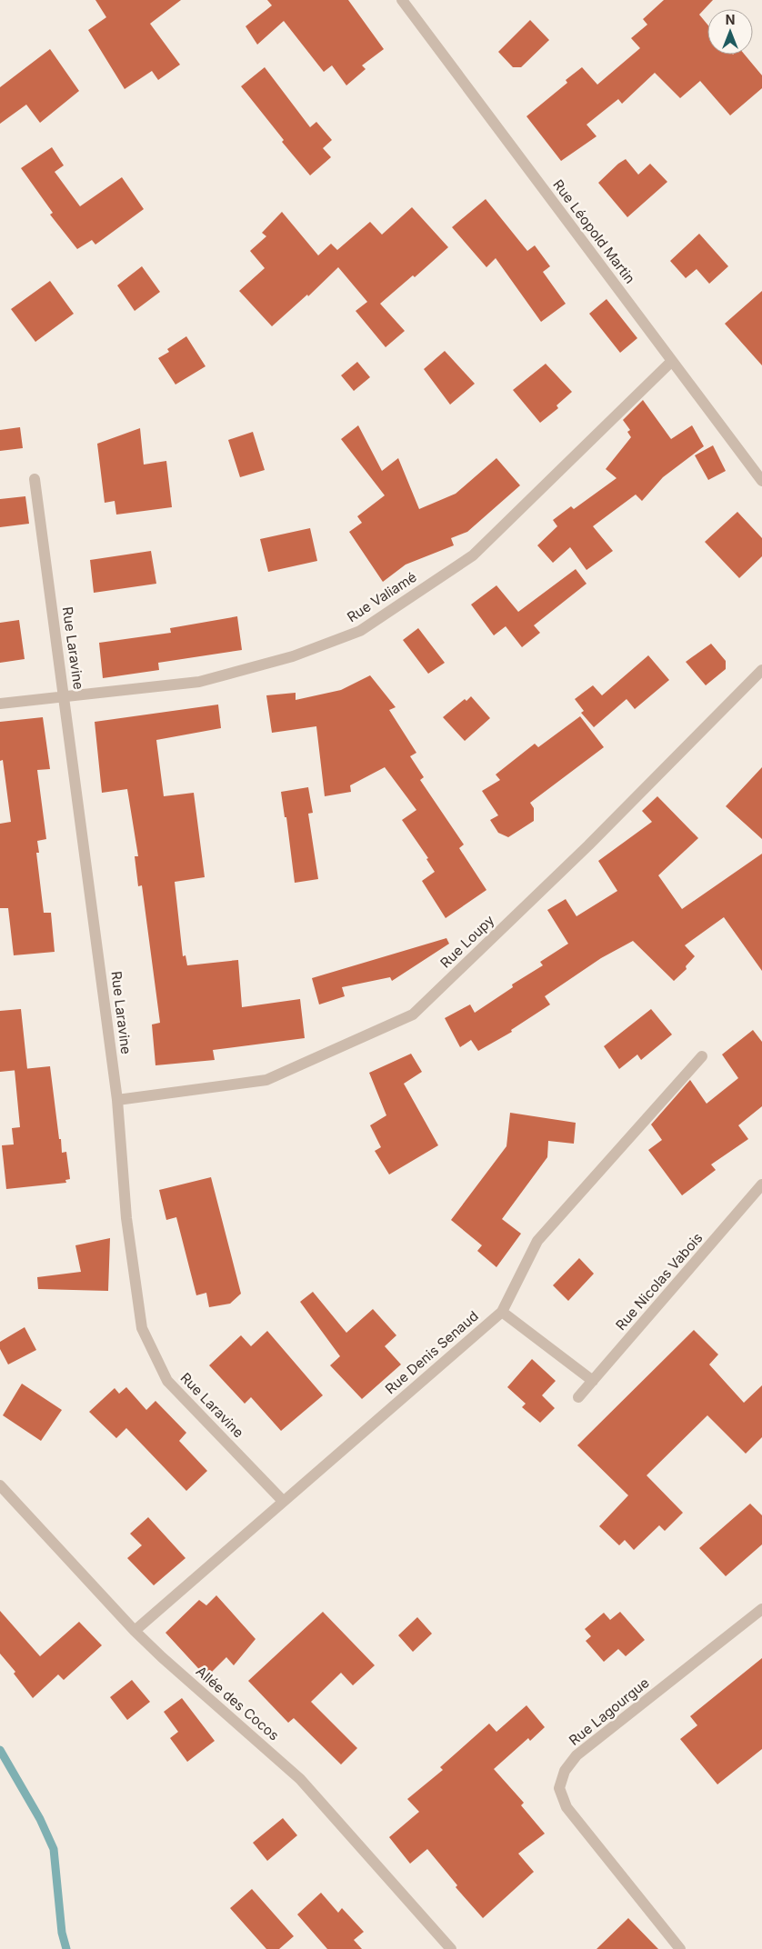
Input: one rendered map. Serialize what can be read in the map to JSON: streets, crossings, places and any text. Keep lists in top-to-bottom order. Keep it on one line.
{"streets":{"street":["Rue Léopold Martin","Rue Valiamé","Rue Laravine","Rue Loupy","Rue Nicolas Vabois","Rue Denis Senaud","Allée des Cocos","Rue Lagourgue"]},"crossings":[["Rue Léopold Martin","Rue Valiamé"],["Rue Valiamé","Rue Laravine"],["Rue Laravine","Rue Loupy"],["Rue Laravine","Rue Denis Senaud"],["Rue Denis Senaud","Allée des Cocos"]],"north":"top"}
